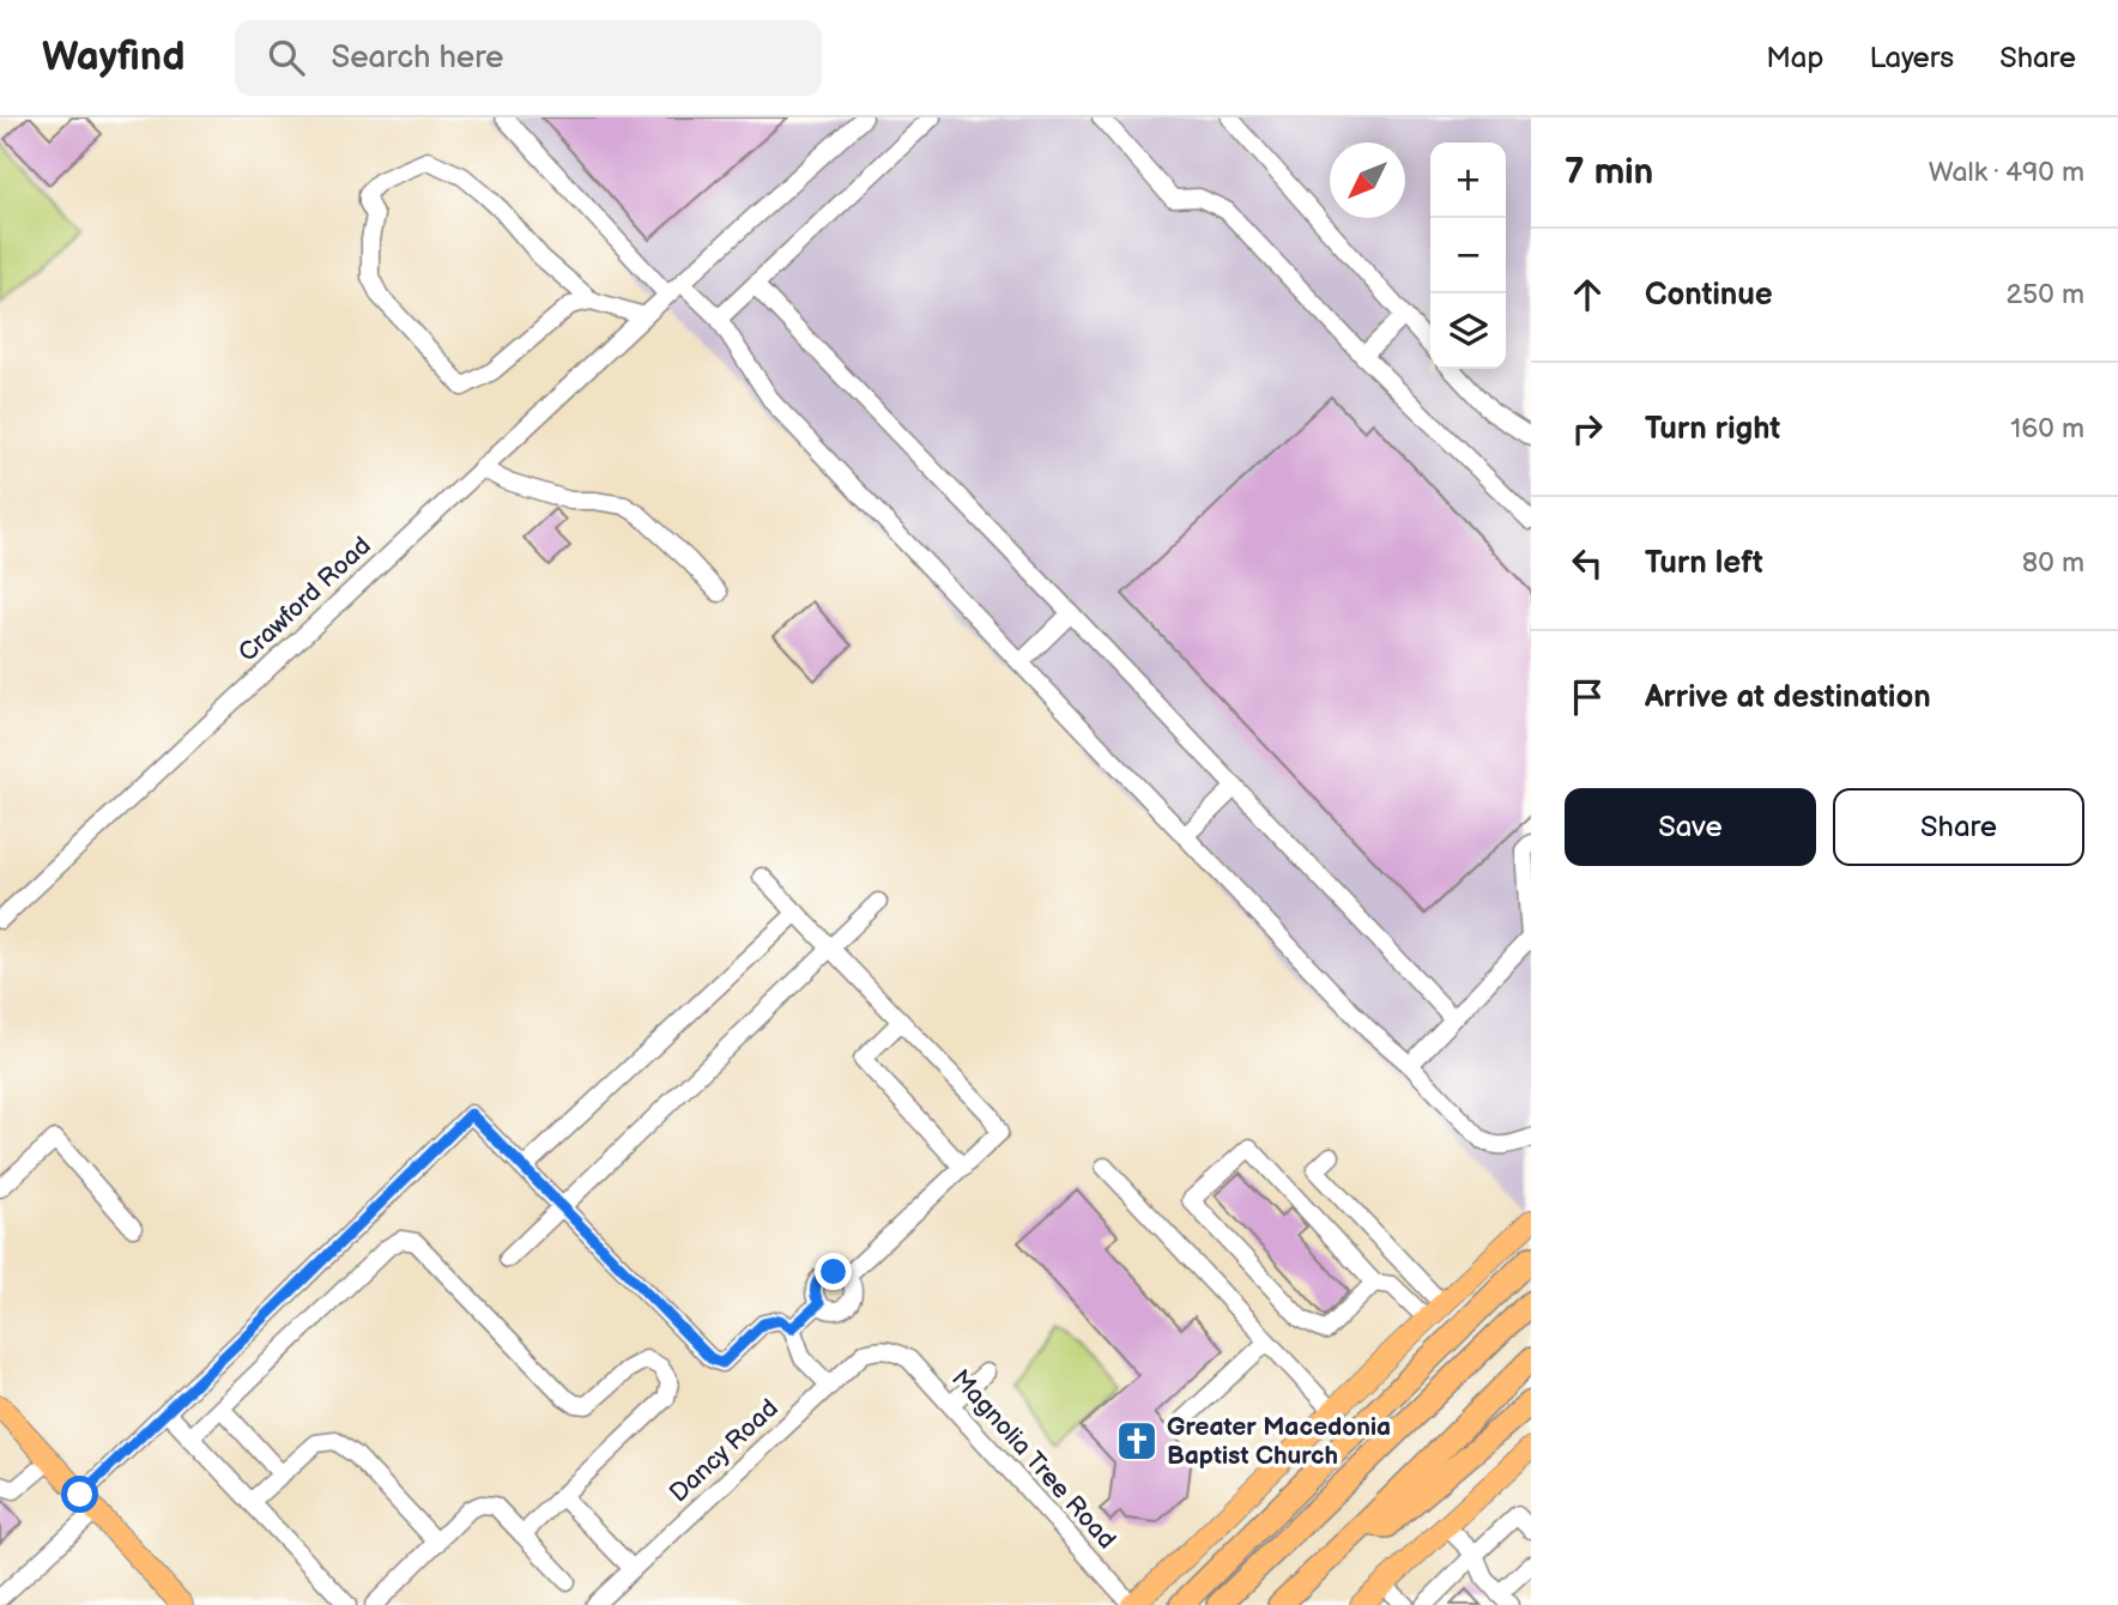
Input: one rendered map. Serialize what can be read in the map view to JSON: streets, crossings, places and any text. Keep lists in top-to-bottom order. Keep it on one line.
{"streets":{"street":["Crawford Road","Dancy Road","Magnolia Tree Road"]},"crossings":[["Dancy Road","Magnolia Tree Road"]],"places":{"church":["Greater Macedonia Baptist Church"]},"north":"bottom left","page":{"header":"Wayfind","search":"Search here","nav":["Map","Layers","Share"],"heading":["7 min","Walk · 490 m"],"map_buttons":["+","−"],"list":[["Continue","250 m"],["Turn right","160 m"],["Turn left","80 m"],"Arrive at destination"],"buttons":["Save","Share"]}}
